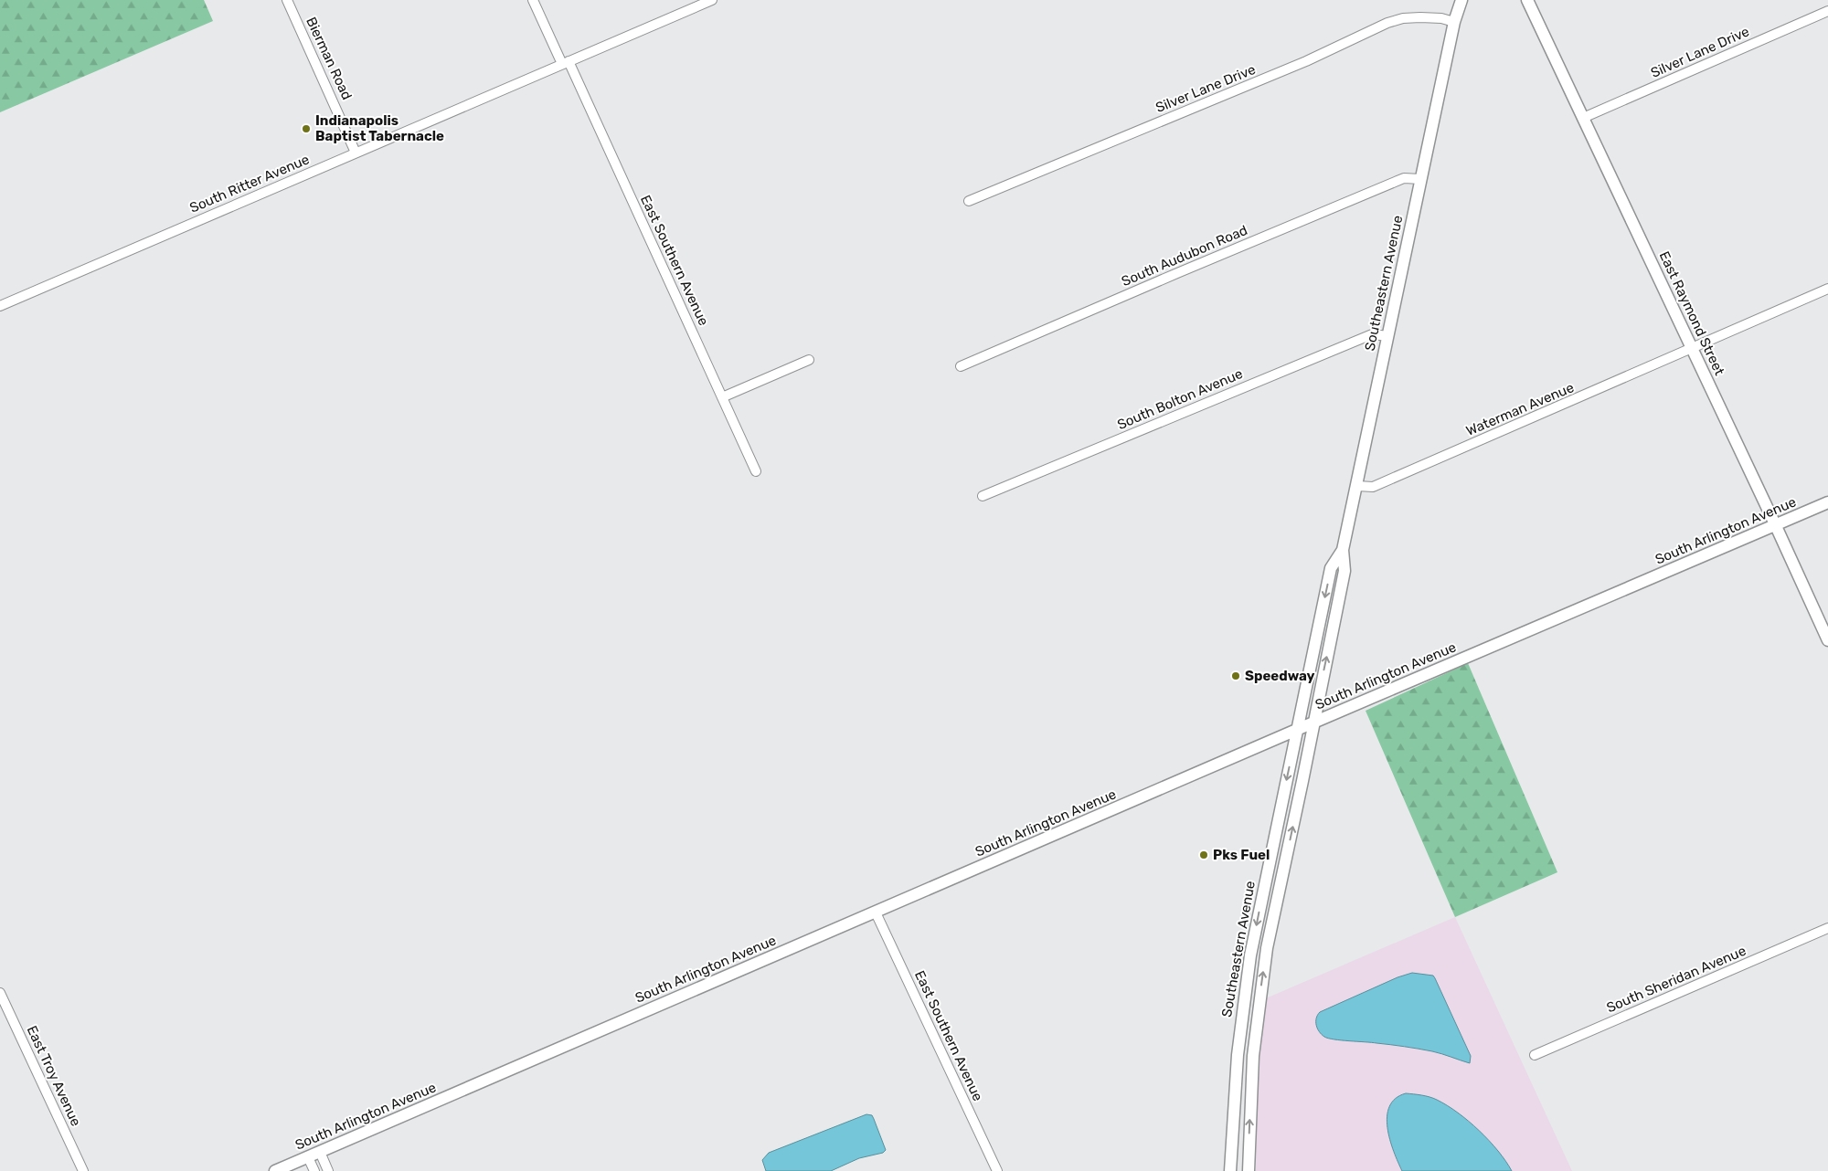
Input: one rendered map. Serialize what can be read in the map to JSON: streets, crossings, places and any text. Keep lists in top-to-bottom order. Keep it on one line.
{"streets":{"main road":["Southeastern Avenue","East Raymond Street","South Arlington Avenue"],"street":["Silver Lane Drive","Bierman Road","South Ritter Avenue","South Audubon Road","East Southern Avenue","South Bolton Avenue","Waterman Avenue","South Sheridan Avenue","East Troy Avenue"]},"crossings":[["Silver Lane Drive","Southeastern Avenue"],["Silver Lane Drive","East Raymond Street"],["Bierman Road","South Ritter Avenue"],["South Ritter Avenue","East Southern Avenue"],["South Audubon Road","Southeastern Avenue"],["East Southern Avenue","South Arlington Avenue"],["Southeastern Avenue","South Bolton Avenue"],["Southeastern Avenue","Waterman Avenue"],["Southeastern Avenue","South Arlington Avenue"],["East Raymond Street","Waterman Avenue"],["East Raymond Street","South Arlington Avenue"]],"places":["Indianapolis Baptist Tabernacle","Speedway","Pks Fuel"]}
